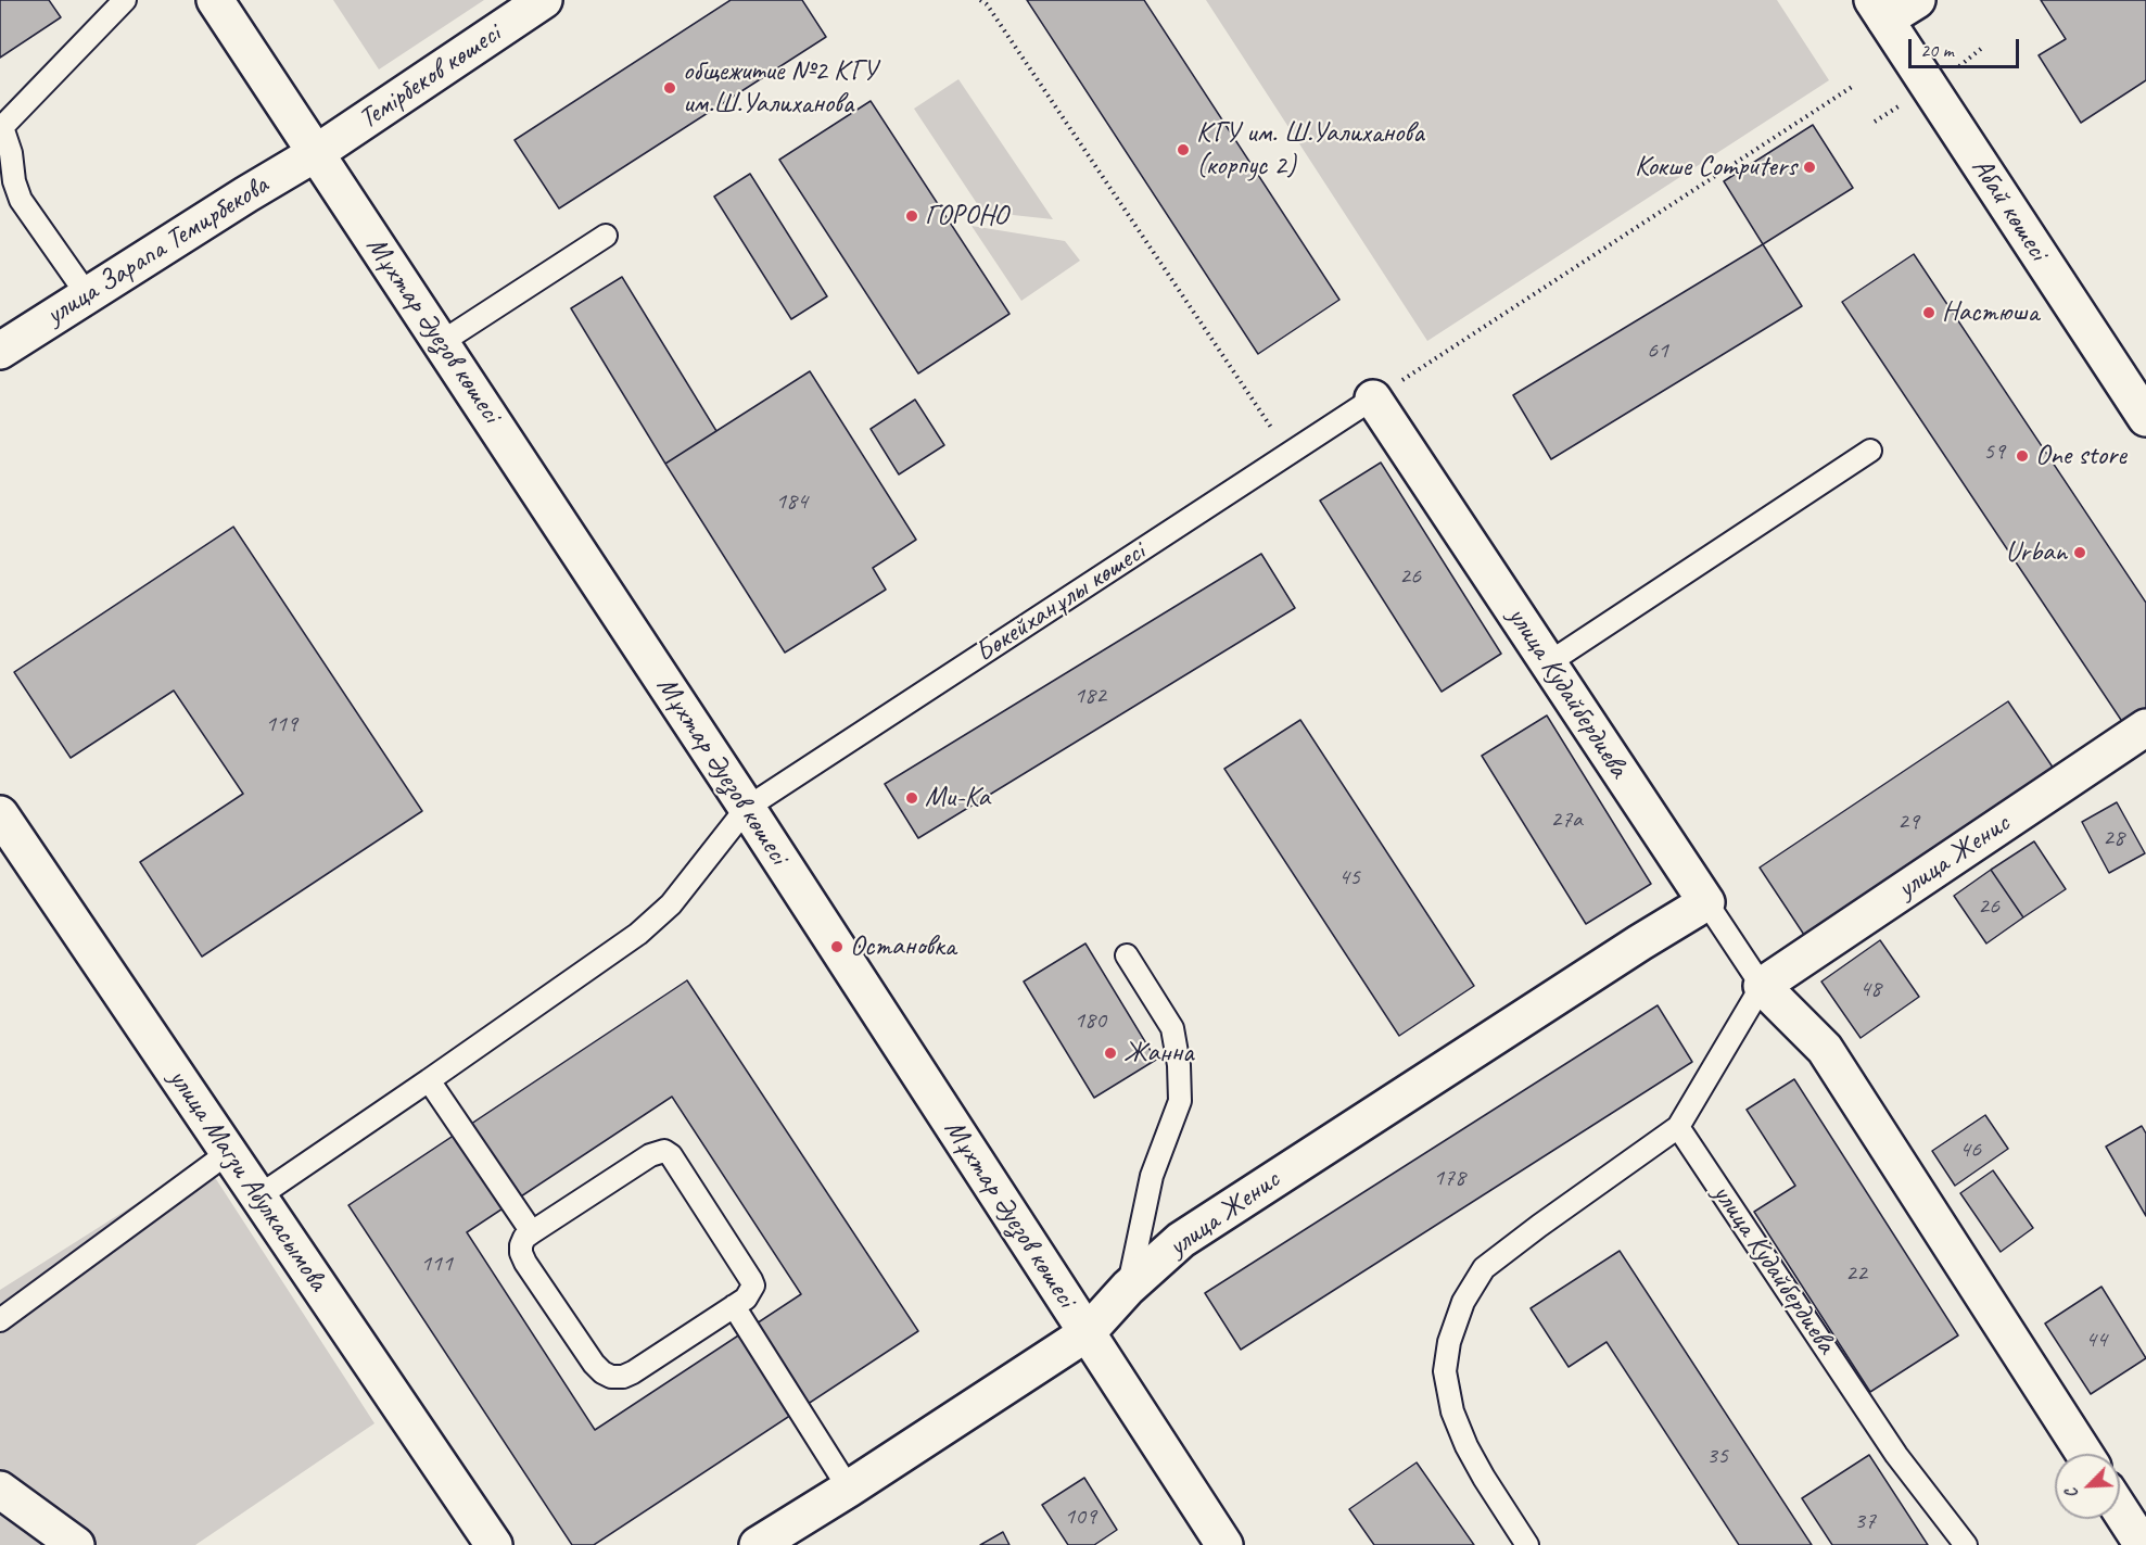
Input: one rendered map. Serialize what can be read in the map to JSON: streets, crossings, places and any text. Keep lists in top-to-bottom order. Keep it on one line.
{"streets":{"street":["Темірбеков көшесі","Абай көшесі","улица Зарапа Темирбекова","Мұхтар Әуезов көшесі","улица Кудайбердиева","улица Женис","улица Магзи Абулкасымова"],"lane":["Бөкейханұлы көшесі"]},"crossings":[["Темірбеков көшесі","улица Зарапа Темирбекова"],["Темірбеков көшесі","Мұхтар Әуезов көшесі"],["улица Зарапа Темирбекова","Мұхтар Әуезов көшесі"],["Мұхтар Әуезов көшесі","Бөкейханұлы көшесі"],["Мұхтар Әуезов көшесі","улица Женис"],["Бөкейханұлы көшесі","улица Кудайбердиева"],["Бөкейханұлы көшесі","улица Магзи Абулкасымова"],["улица Кудайбердиева","улица Женис"]],"places":["общежитие №2 КГУ им.Ш.Уалиханова","КГУ им. Ш.Уалиханова (корпус 2)","Кокше Computers","ГОРОНО","Настюша","One store","Urban","Ми-Ка","Остановка","Жанна"],"house_numbers":["61","59","184","26","182","119","27а","29","28","45","26","48","180","46","178","111","22","44","35","109","37"],"scale_bar":"20 m","north":"bottom left"}
